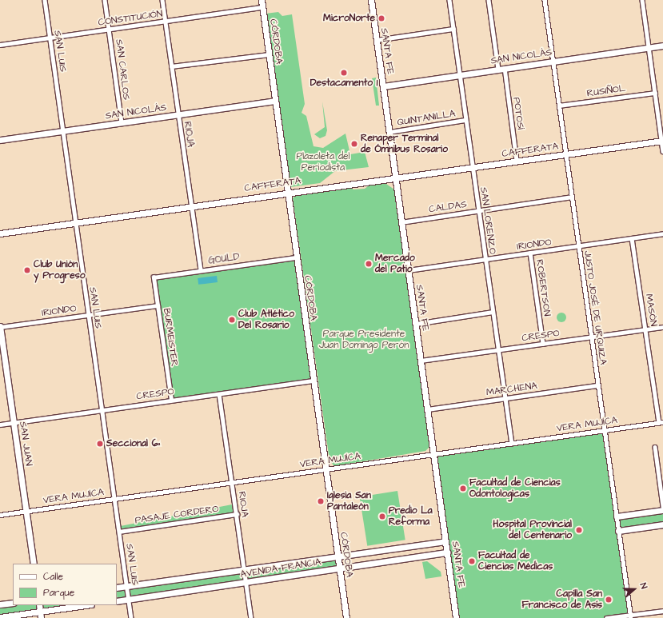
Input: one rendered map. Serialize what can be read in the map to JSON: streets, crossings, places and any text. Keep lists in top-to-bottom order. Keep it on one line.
{"streets":{"main road":["CÓRDOBA","SANTA FE","SAN NICOLÁS","CAFFERATA","SAN JUAN","AVENIDA FRANCIA"],"street":["CONSTITUCIÓN","SAN LUIS","SAN CARLOS","RUSIÑOL","POTOSÍ","QUINTANILLA","RIOJA","CALDAS","SAN LORENZO","IRIONDO","GOULD","ROBERTSON","JUSTO JOSÉ DE URQUIZA","MASÓN","CRESPO","BURMEISTER","MARCHENA","VERA MUJÍCA","PASAJE CORDERO"]},"crossings":[["CONSTITUCIÓN","CÓRDOBA"],["CONSTITUCIÓN","SAN LUIS"],["CONSTITUCIÓN","SAN CARLOS"],["CONSTITUCIÓN","RIOJA"],["CÓRDOBA","SAN NICOLÁS"],["CÓRDOBA","CAFFERATA"],["CÓRDOBA","GOULD"],["CÓRDOBA","CRESPO"],["CÓRDOBA","VERA MUJÍCA"],["CÓRDOBA","AVENIDA FRANCIA"],["SAN LUIS","SAN NICOLÁS"],["SAN LUIS","CAFFERATA"],["SAN LUIS","IRIONDO"],["SAN LUIS","CRESPO"],["SAN LUIS","VERA MUJÍCA"],["SAN LUIS","PASAJE CORDERO"],["SAN LUIS","AVENIDA FRANCIA"],["SANTA FE","SAN NICOLÁS"],["SANTA FE","QUINTANILLA"],["SANTA FE","CAFFERATA"],["SANTA FE","CALDAS"],["SANTA FE","IRIONDO"],["SANTA FE","CRESPO"],["SANTA FE","MARCHENA"],["SANTA FE","VERA MUJÍCA"],["SANTA FE","AVENIDA FRANCIA"],["SAN NICOLÁS","SAN CARLOS"],["SAN NICOLÁS","POTOSÍ"],["SAN NICOLÁS","RIOJA"],["SAN NICOLÁS","SAN LORENZO"],["SAN NICOLÁS","JUSTO JOSÉ DE URQUIZA"],["RUSIÑOL","JUSTO JOSÉ DE URQUIZA"],["POTOSÍ","CAFFERATA"],["QUINTANILLA","SAN LORENZO"],["RIOJA","CAFFERATA"],["RIOJA","GOULD"],["RIOJA","CRESPO"],["RIOJA","VERA MUJÍCA"],["RIOJA","PASAJE CORDERO"],["RIOJA","AVENIDA FRANCIA"],["CAFFERATA","SAN LORENZO"],["CAFFERATA","JUSTO JOSÉ DE URQUIZA"],["CALDAS","SAN LORENZO"],["CALDAS","JUSTO JOSÉ DE URQUIZA"],["SAN LORENZO","IRIONDO"],["SAN LORENZO","CRESPO"],["SAN LORENZO","MARCHENA"],["SAN LORENZO","VERA MUJÍCA"],["IRIONDO","ROBERTSON"],["IRIONDO","JUSTO JOSÉ DE URQUIZA"],["IRIONDO","MASÓN"],["IRIONDO","BURMEISTER"],["IRIONDO","SAN JUAN"],["GOULD","BURMEISTER"],["ROBERTSON","CRESPO"],["JUSTO JOSÉ DE URQUIZA","CRESPO"],["JUSTO JOSÉ DE URQUIZA","MARCHENA"],["JUSTO JOSÉ DE URQUIZA","VERA MUJÍCA"],["MASÓN","CRESPO"],["MASÓN","VERA MUJÍCA"],["CRESPO","BURMEISTER"],["CRESPO","SAN JUAN"],["VERA MUJÍCA","SAN JUAN"]],"parks":["Plazoleta del Periodista","Parque Presidente Juan Domingo Perón"],"places":["MicroNorte","Destacamento 1","Renaper Terminal de Ómnibus Rosario","Mercado del Patio","Club Unión y Progreso","Club Atlético Del Rosario","Seccional 6ª","Facultad de Ciencias Odontologicas","Iglesia San Pantaleón","Predio La Reforma","Hospital Provincial del Centenario","Facultad de Ciencias Médicas","Capilla San Francisco de Asís"],"legend":["Calle","Parque"],"north":"right"}
